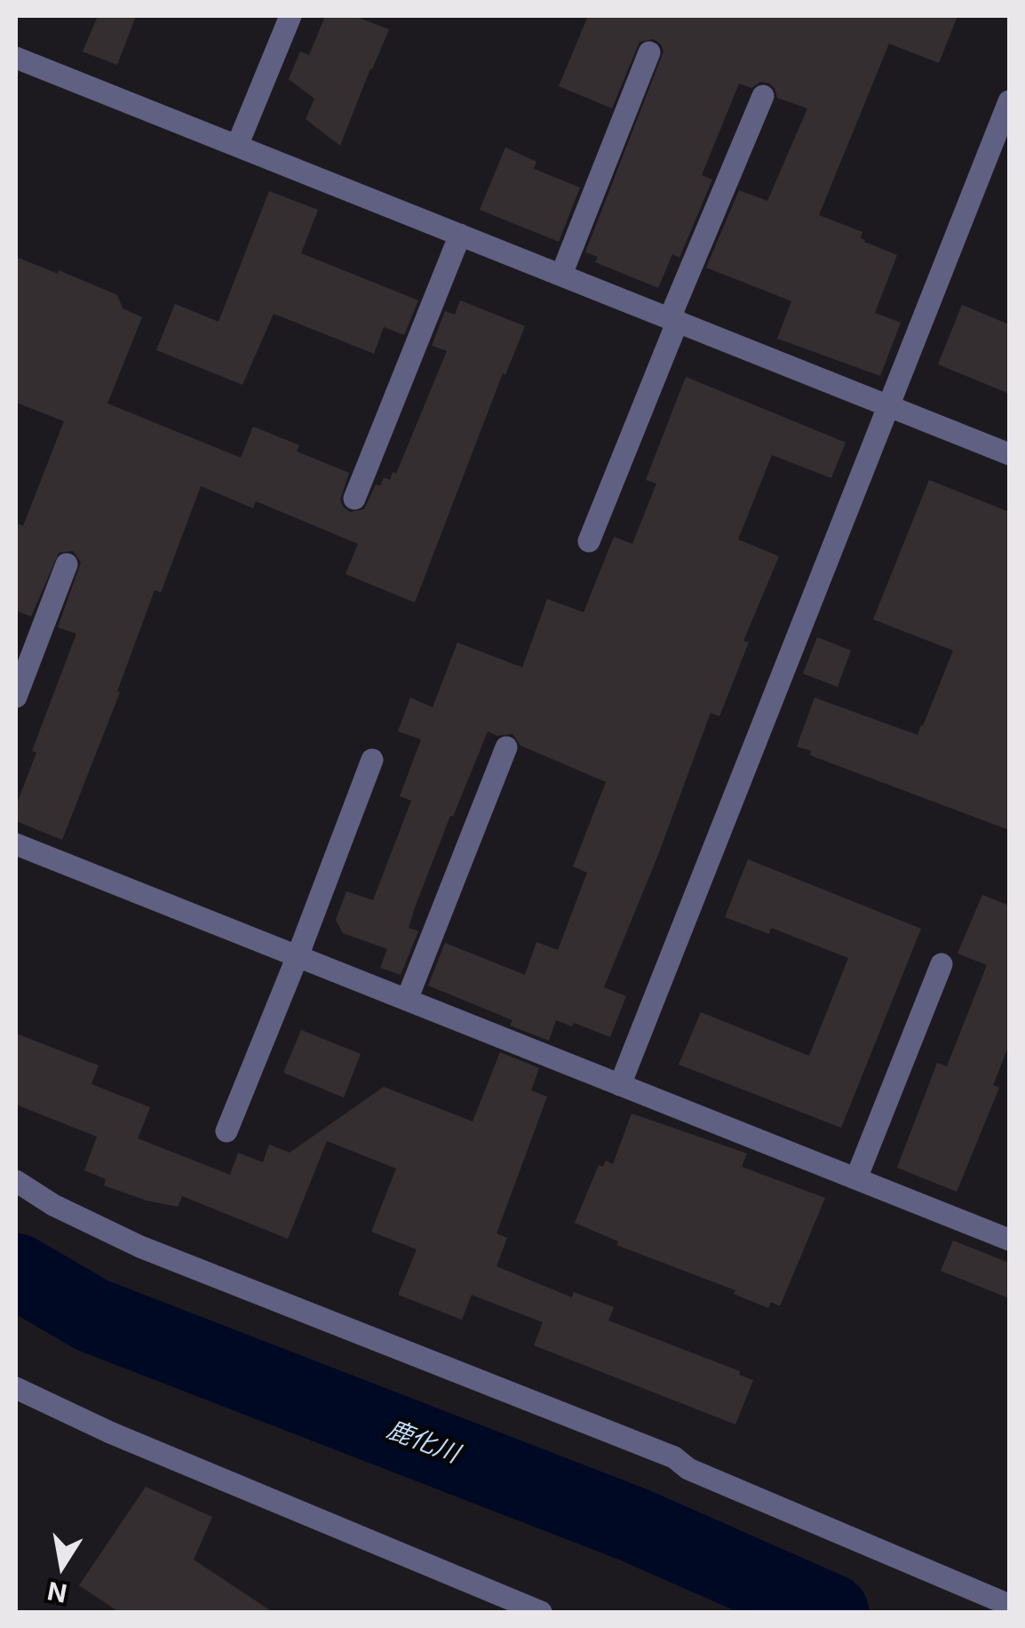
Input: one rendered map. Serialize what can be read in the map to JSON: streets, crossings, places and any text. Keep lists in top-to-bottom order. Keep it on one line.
{"water":["鹿化川"],"north":"bottom"}
